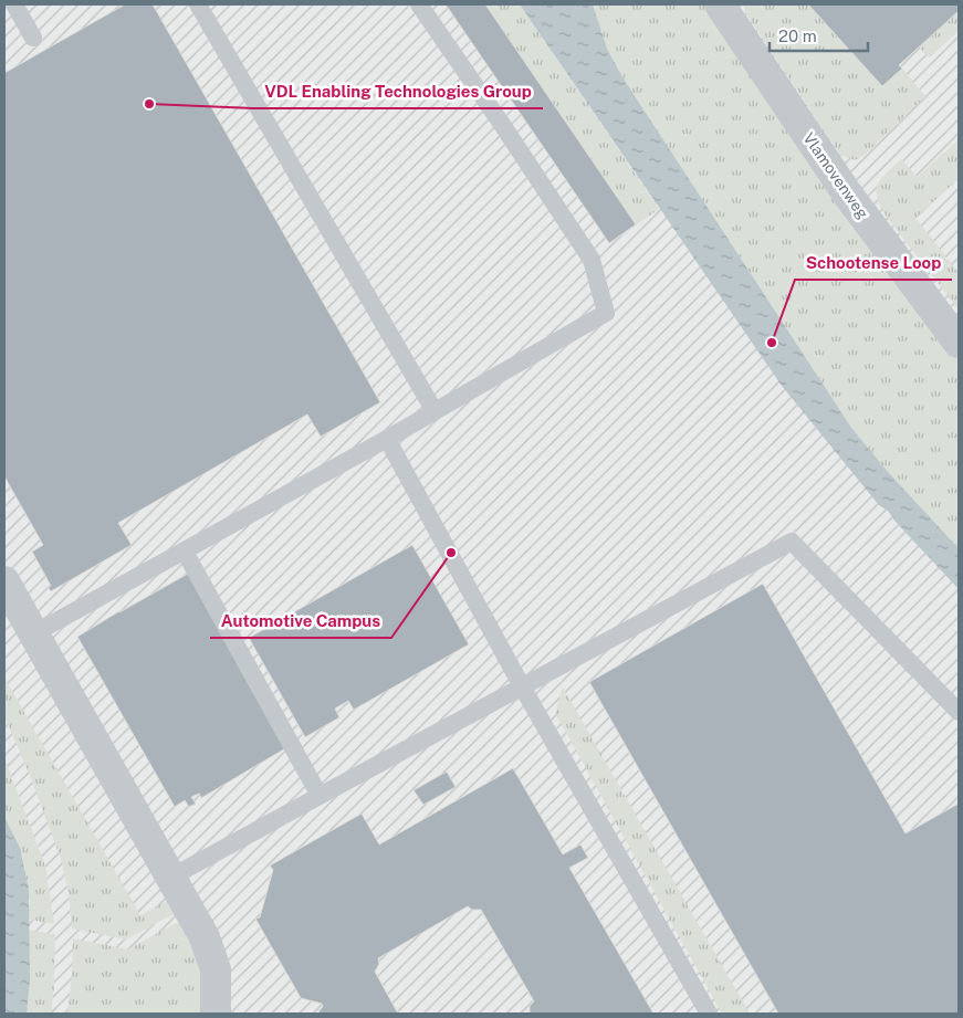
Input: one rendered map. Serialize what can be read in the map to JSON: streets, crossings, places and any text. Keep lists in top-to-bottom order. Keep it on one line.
{"streets":{"street":["Vlamovenweg"]},"places":["VDL Enabling Technologies Group","Schootense Loop","Automotive Campus"],"scale_bar":"20 m"}
